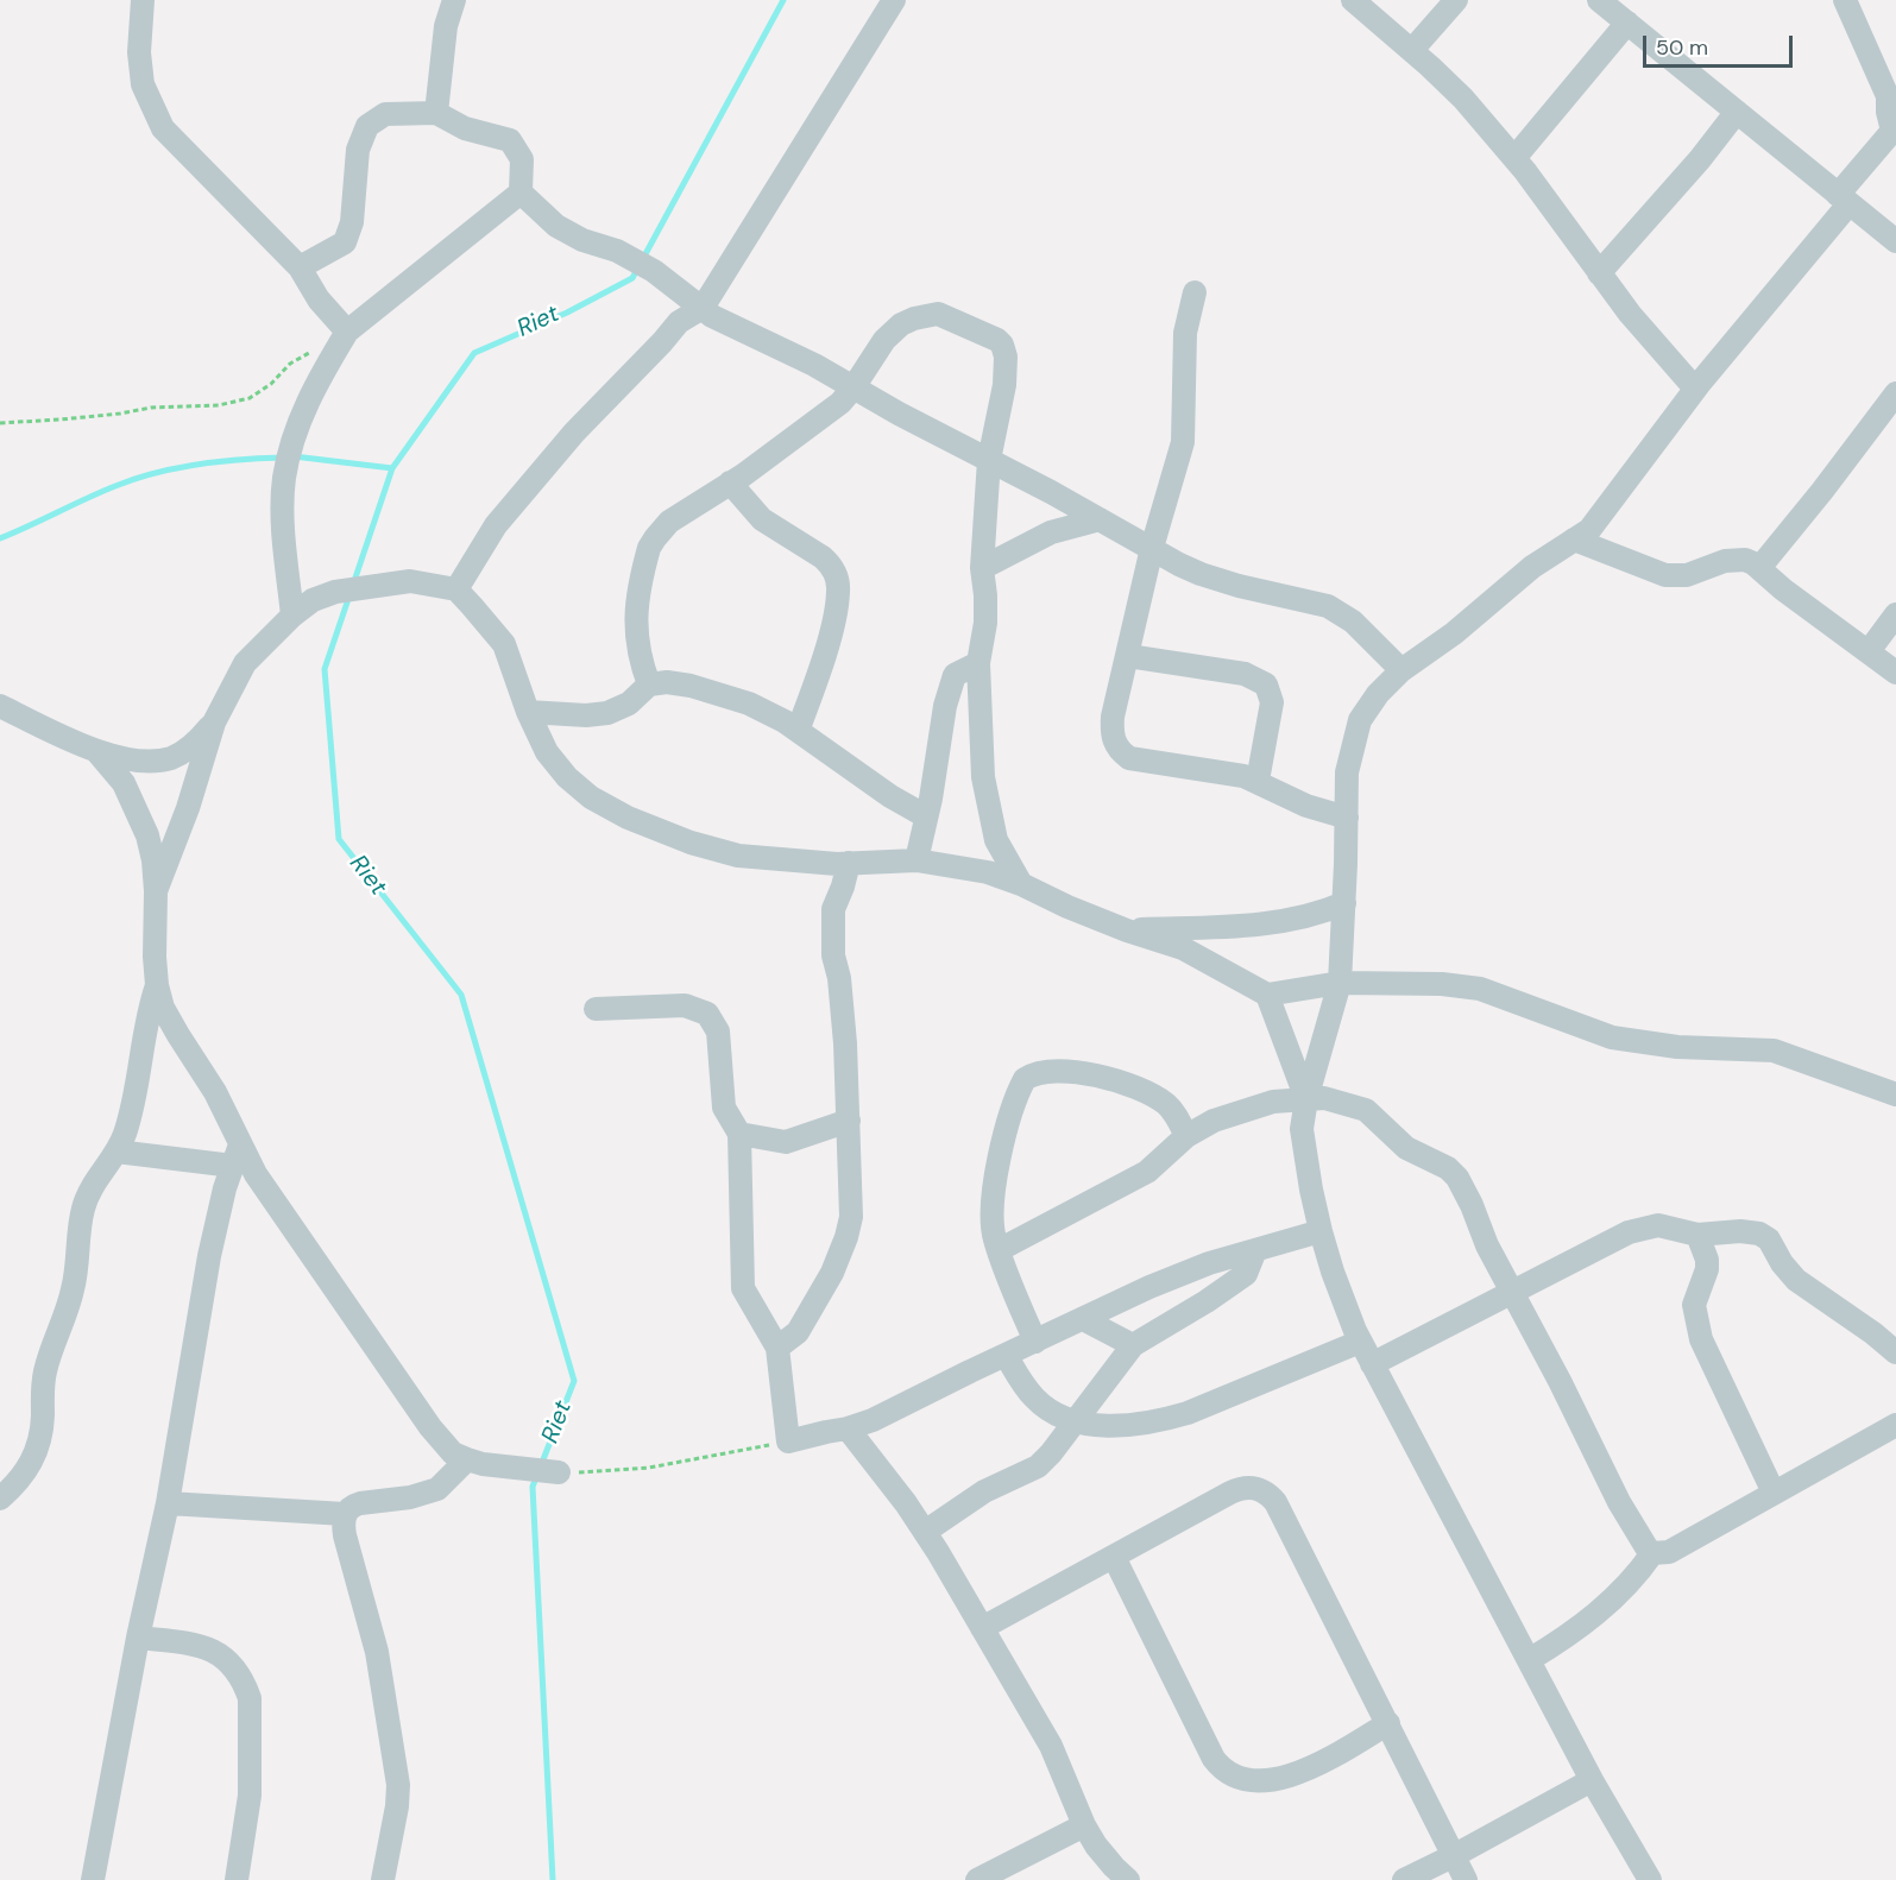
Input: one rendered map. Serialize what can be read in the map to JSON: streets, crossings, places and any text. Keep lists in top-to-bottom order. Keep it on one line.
{"water":["Riet"],"scale_bar":"50 m"}
